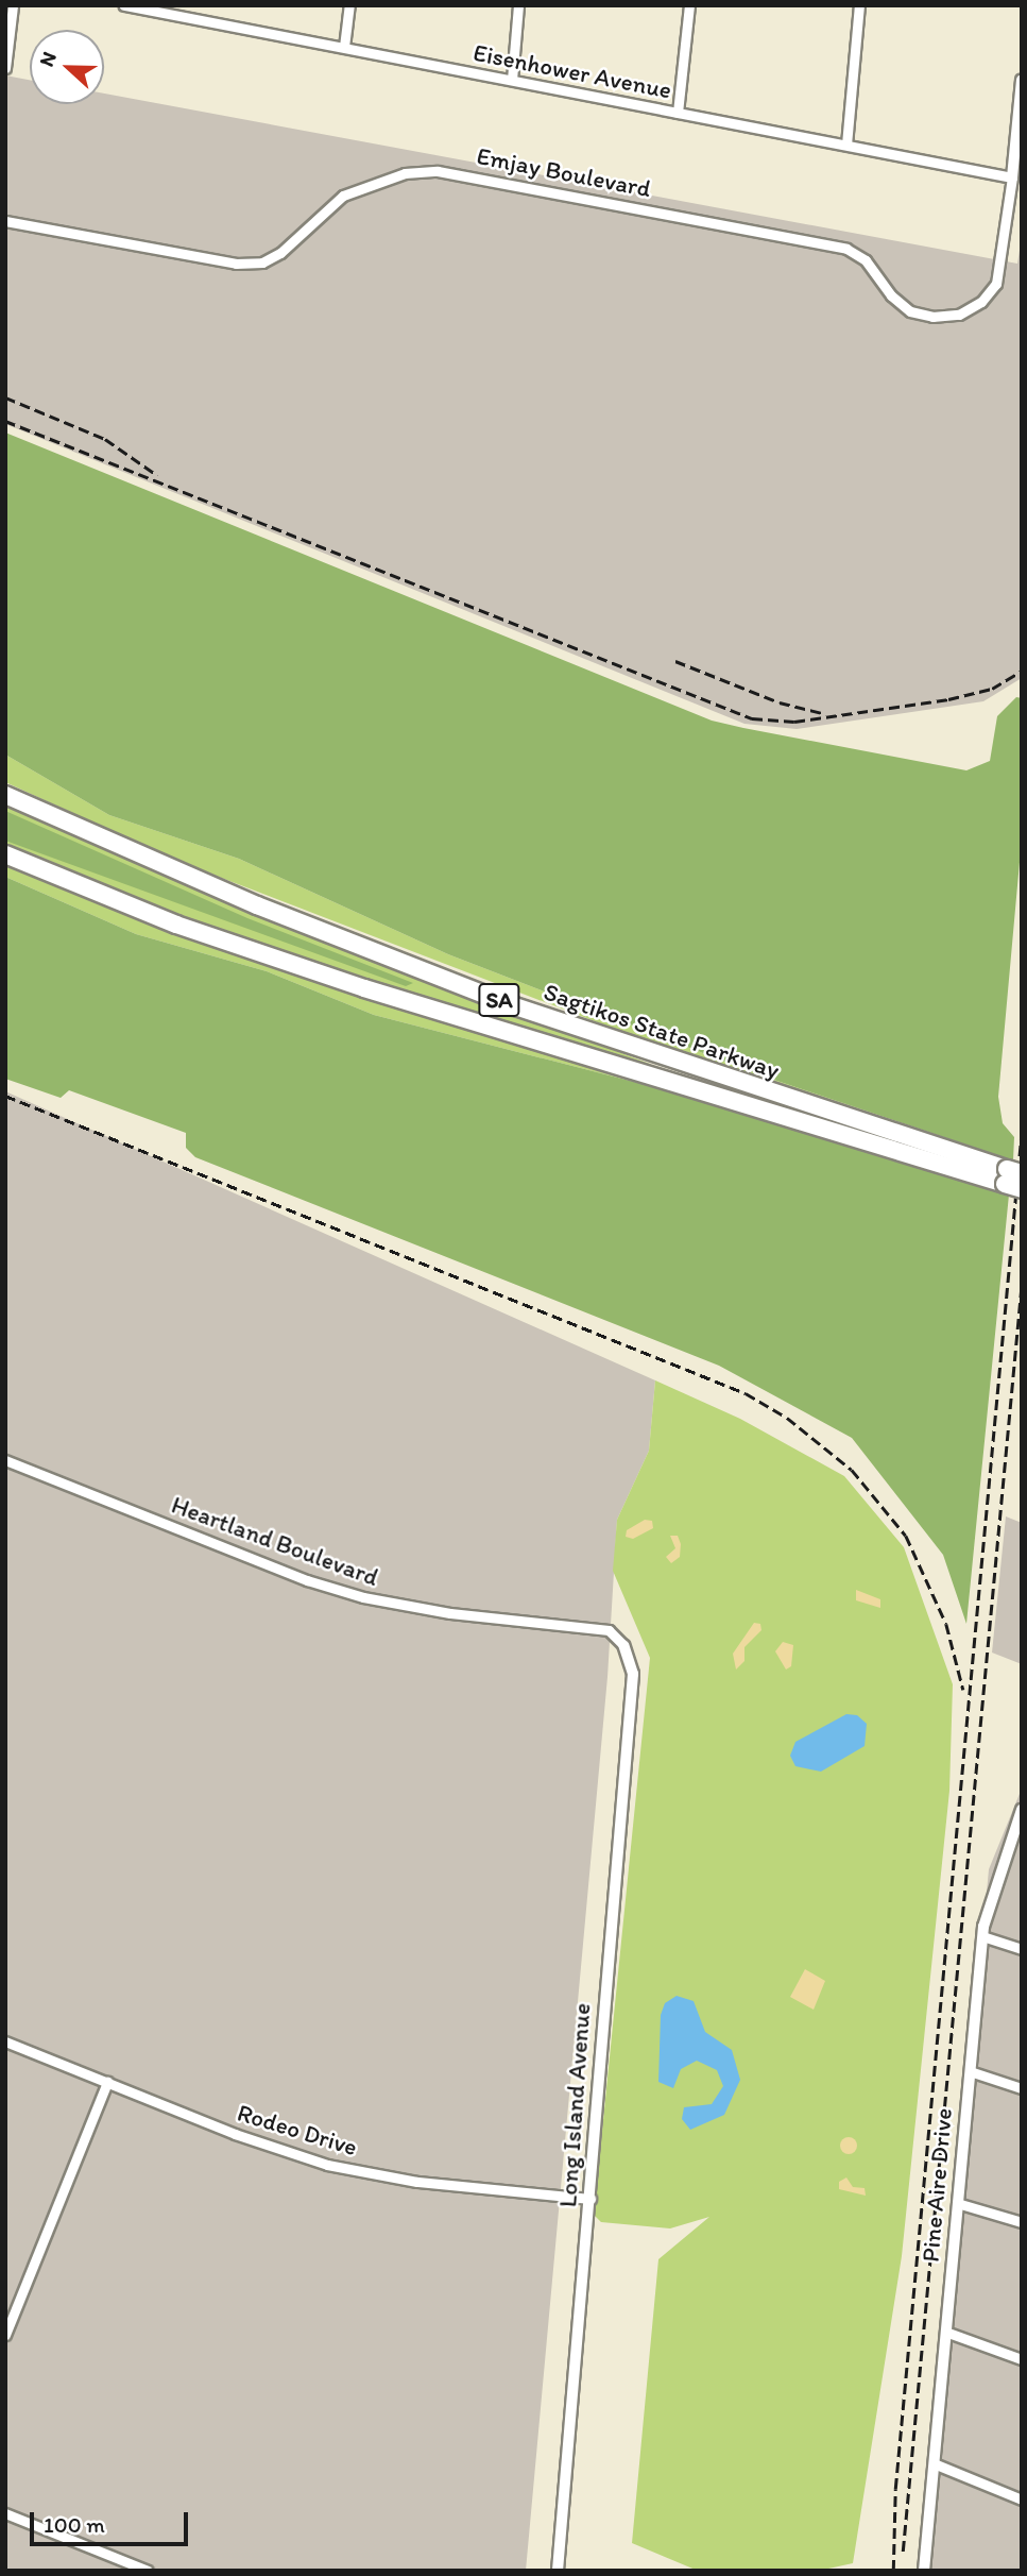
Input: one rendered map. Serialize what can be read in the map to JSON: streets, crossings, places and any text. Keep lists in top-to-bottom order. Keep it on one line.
{"streets":{"highway":["SA","Sagtikos State Parkway"],"street":["Eisenhower Avenue","Emjay Boulevard","Heartland Boulevard","Long Island Avenue","Rodeo Drive","Pine Aire Drive"]},"crossings":[["Eisenhower Avenue","Emjay Boulevard"],["Heartland Boulevard","Long Island Avenue"],["Long Island Avenue","Rodeo Drive"]],"scale_bar":"100 m","north":"left"}
